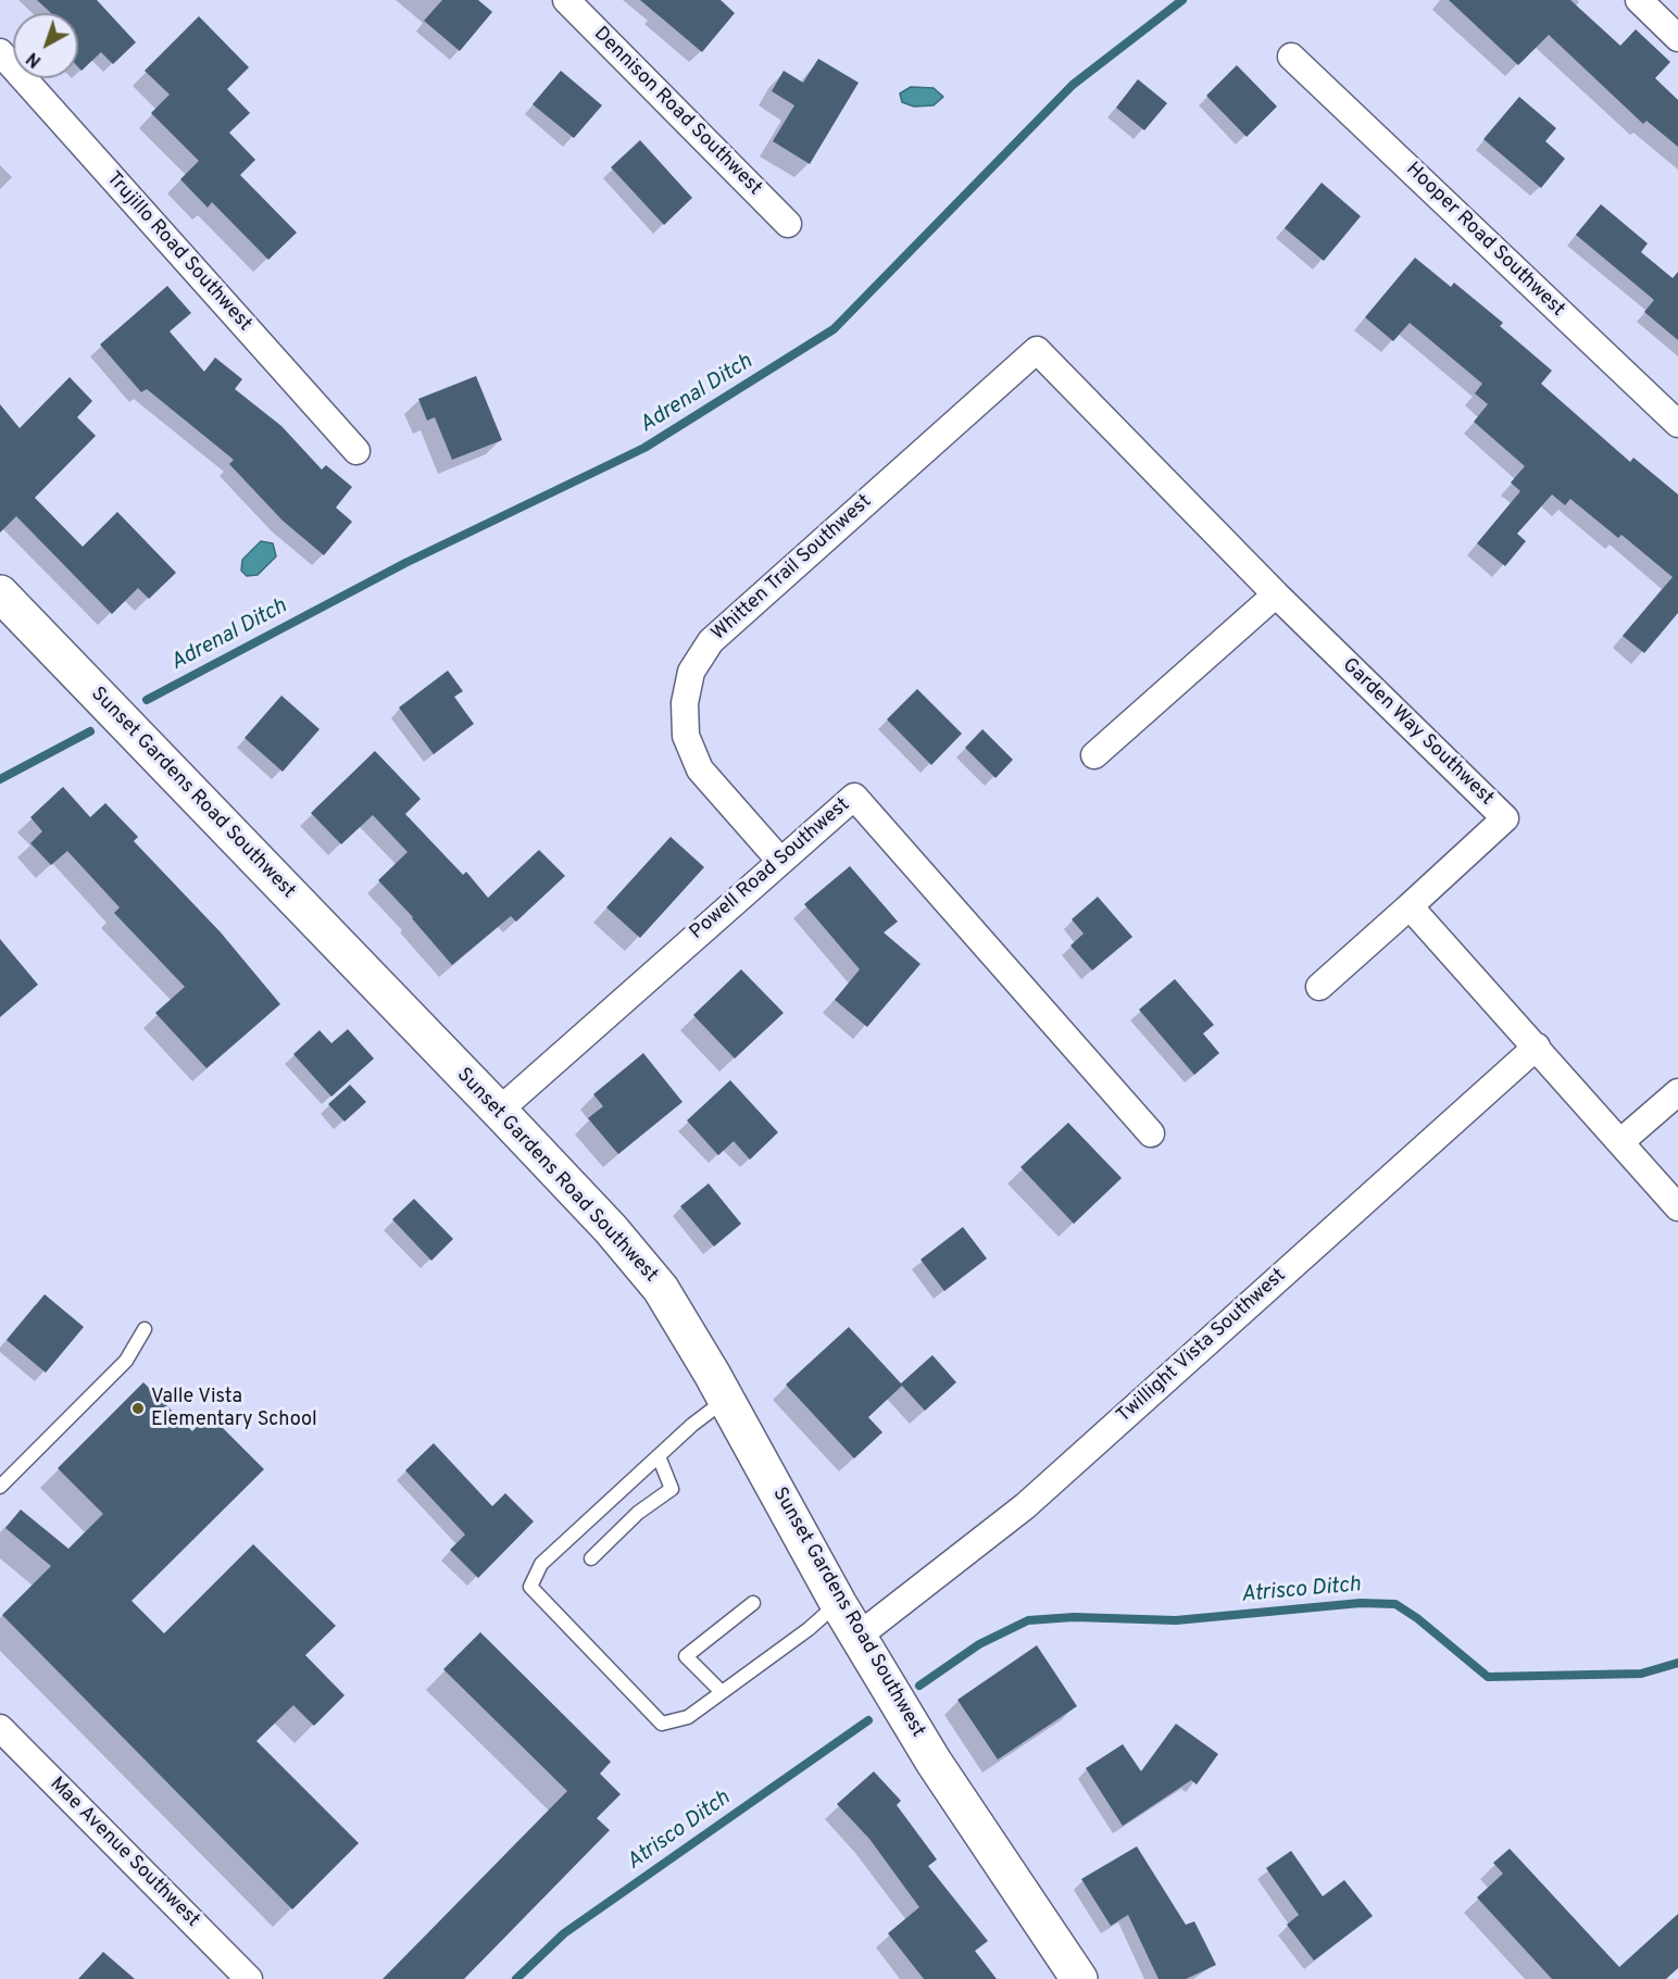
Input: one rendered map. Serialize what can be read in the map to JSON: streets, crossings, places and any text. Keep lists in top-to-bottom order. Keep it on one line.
{"streets":{"street":["Dennison Road Southwest","Hooper Road Southwest","Trujillo Road Southwest","Whitten Trail Southwest","Garden Way Southwest","Sunset Gardens Road Southwest","Powell Road Southwest","Twillight Vista Southwest","Mae Avenue Southwest"]},"crossings":[["Whitten Trail Southwest","Garden Way Southwest"],["Whitten Trail Southwest","Powell Road Southwest"],["Sunset Gardens Road Southwest","Powell Road Southwest"],["Sunset Gardens Road Southwest","Twillight Vista Southwest"]],"water":["Adrenal Ditch","Atrisco Ditch"],"places":["Valle Vista Elementary School"],"north":"bottom left"}
